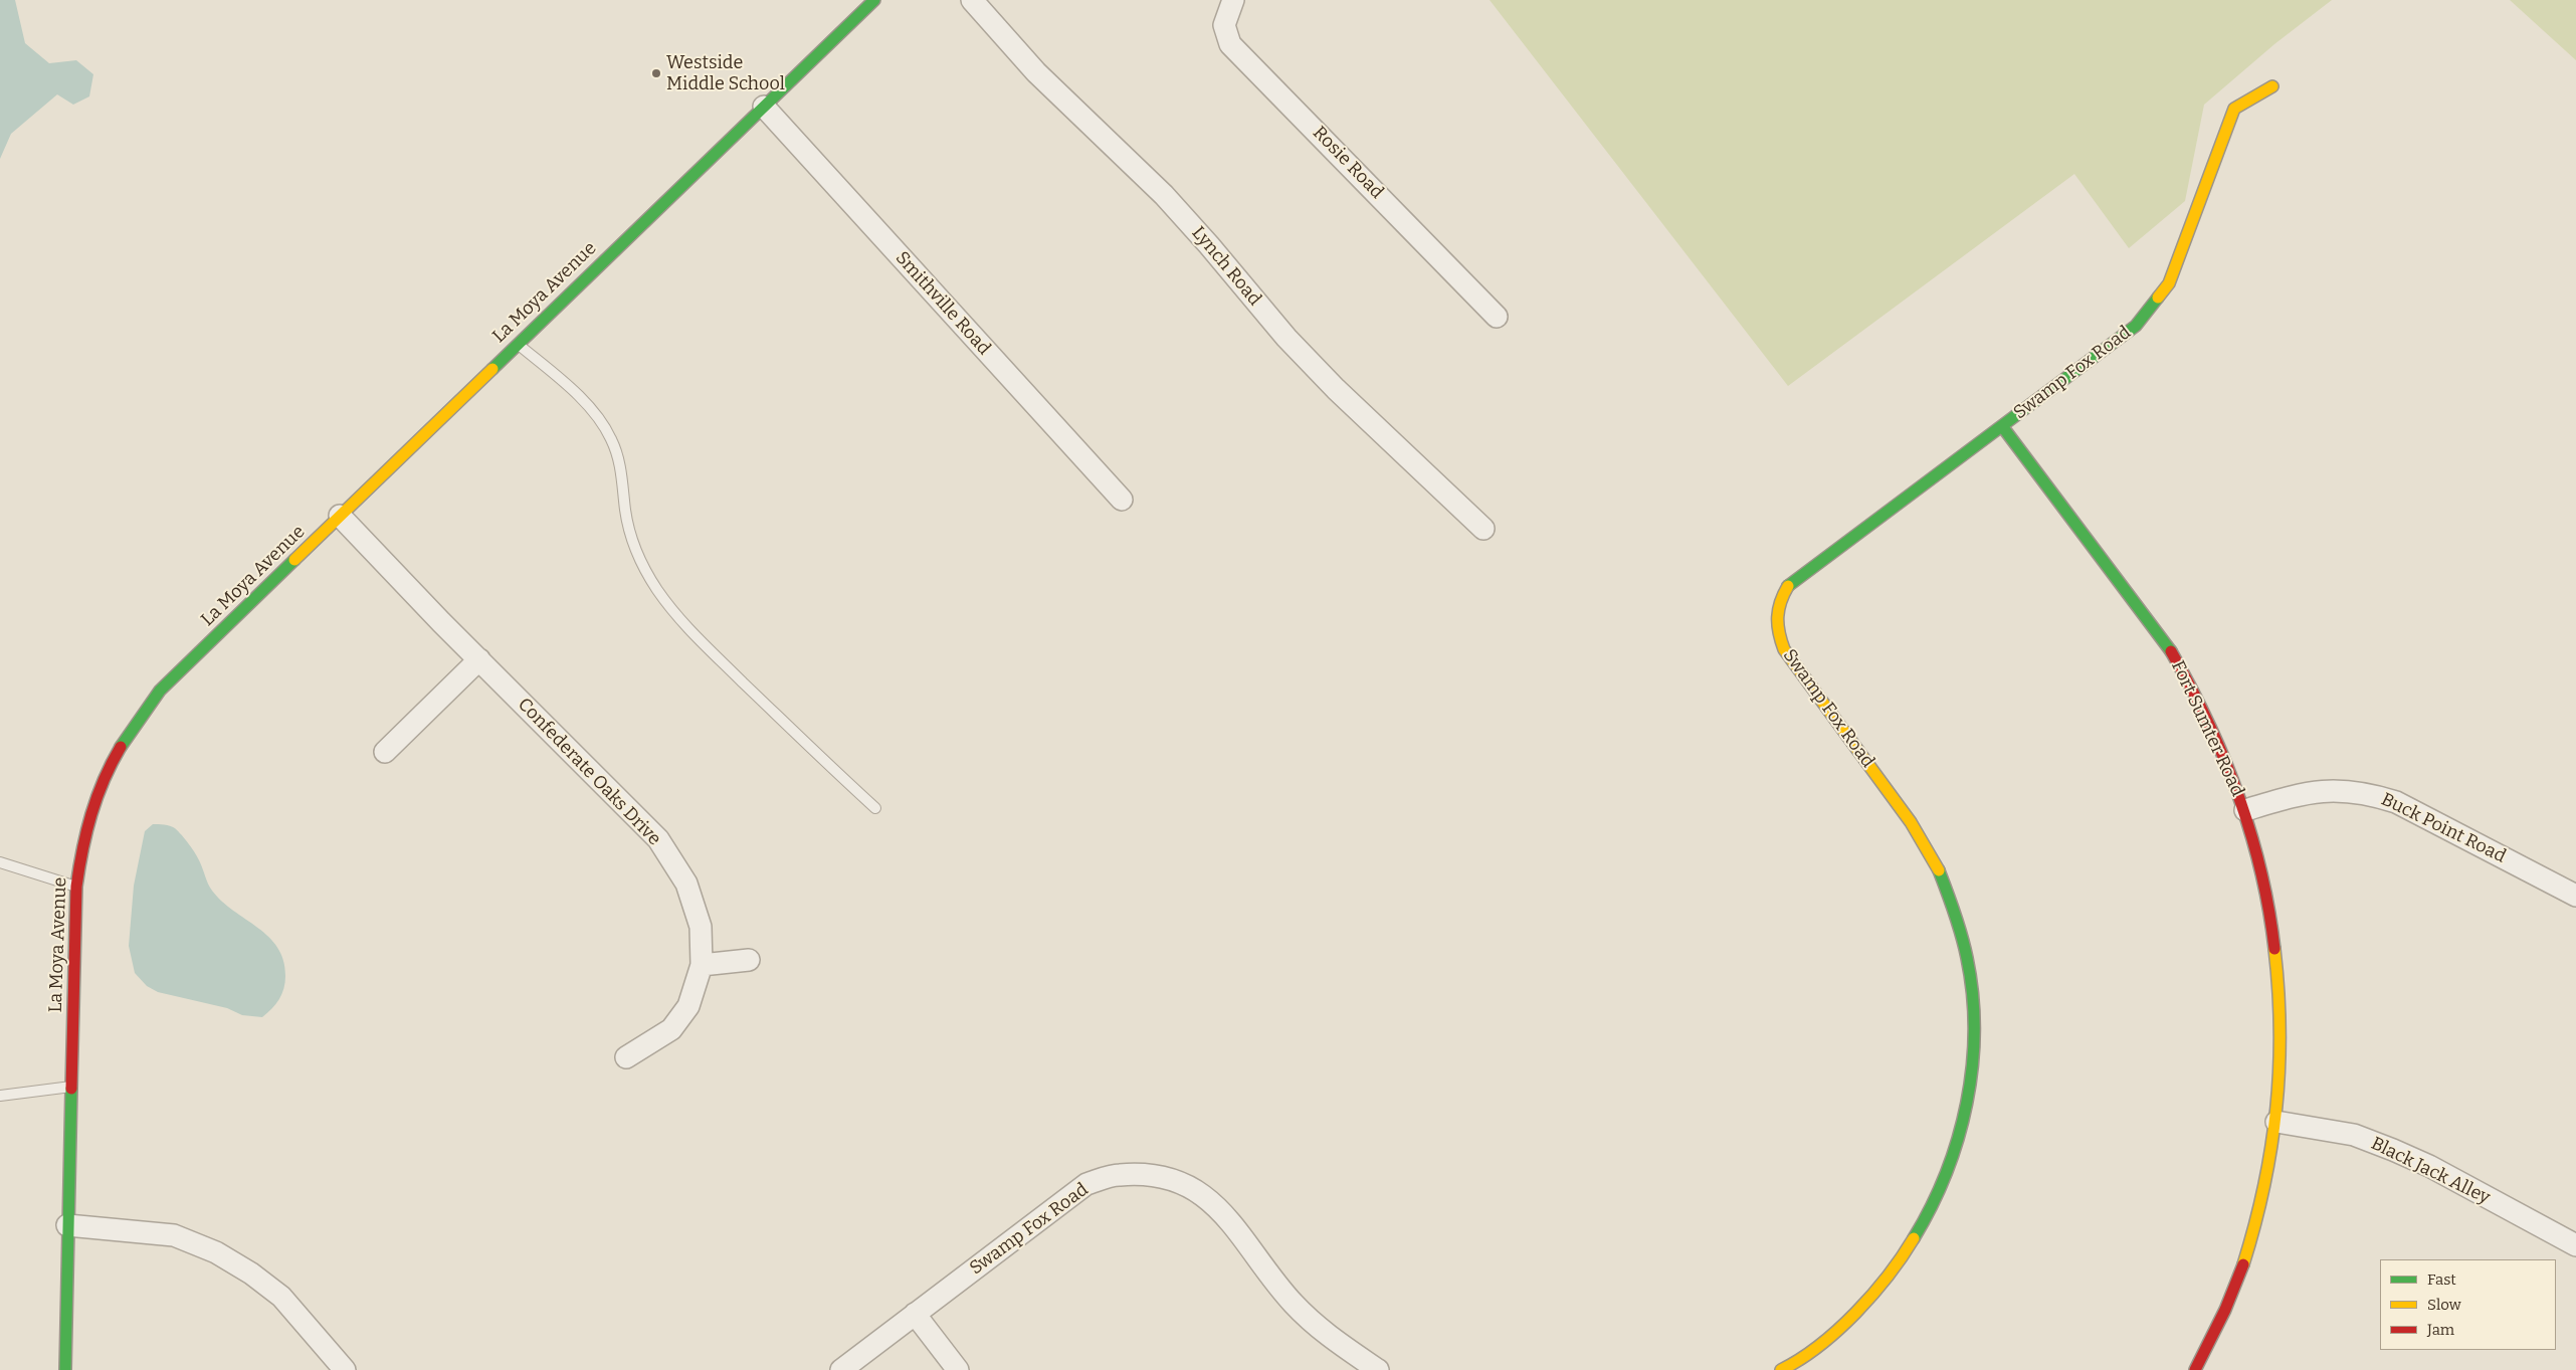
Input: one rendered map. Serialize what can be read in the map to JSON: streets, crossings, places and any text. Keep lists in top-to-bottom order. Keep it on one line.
{"streets":{"street":["Rosie Road","Lynch Road","La Moya Avenue","Smithville Road","Swamp Fox Road","Fort Sumter Road","Confederate Oaks Drive","Buck Point Road","Black Jack Alley"]},"crossings":[["La Moya Avenue","Smithville Road"],["La Moya Avenue","Confederate Oaks Drive"],["Swamp Fox Road","Fort Sumter Road"],["Fort Sumter Road","Buck Point Road"],["Fort Sumter Road","Black Jack Alley"]],"places":["Westside Middle School"],"legend":["Fast","Slow","Jam"]}
